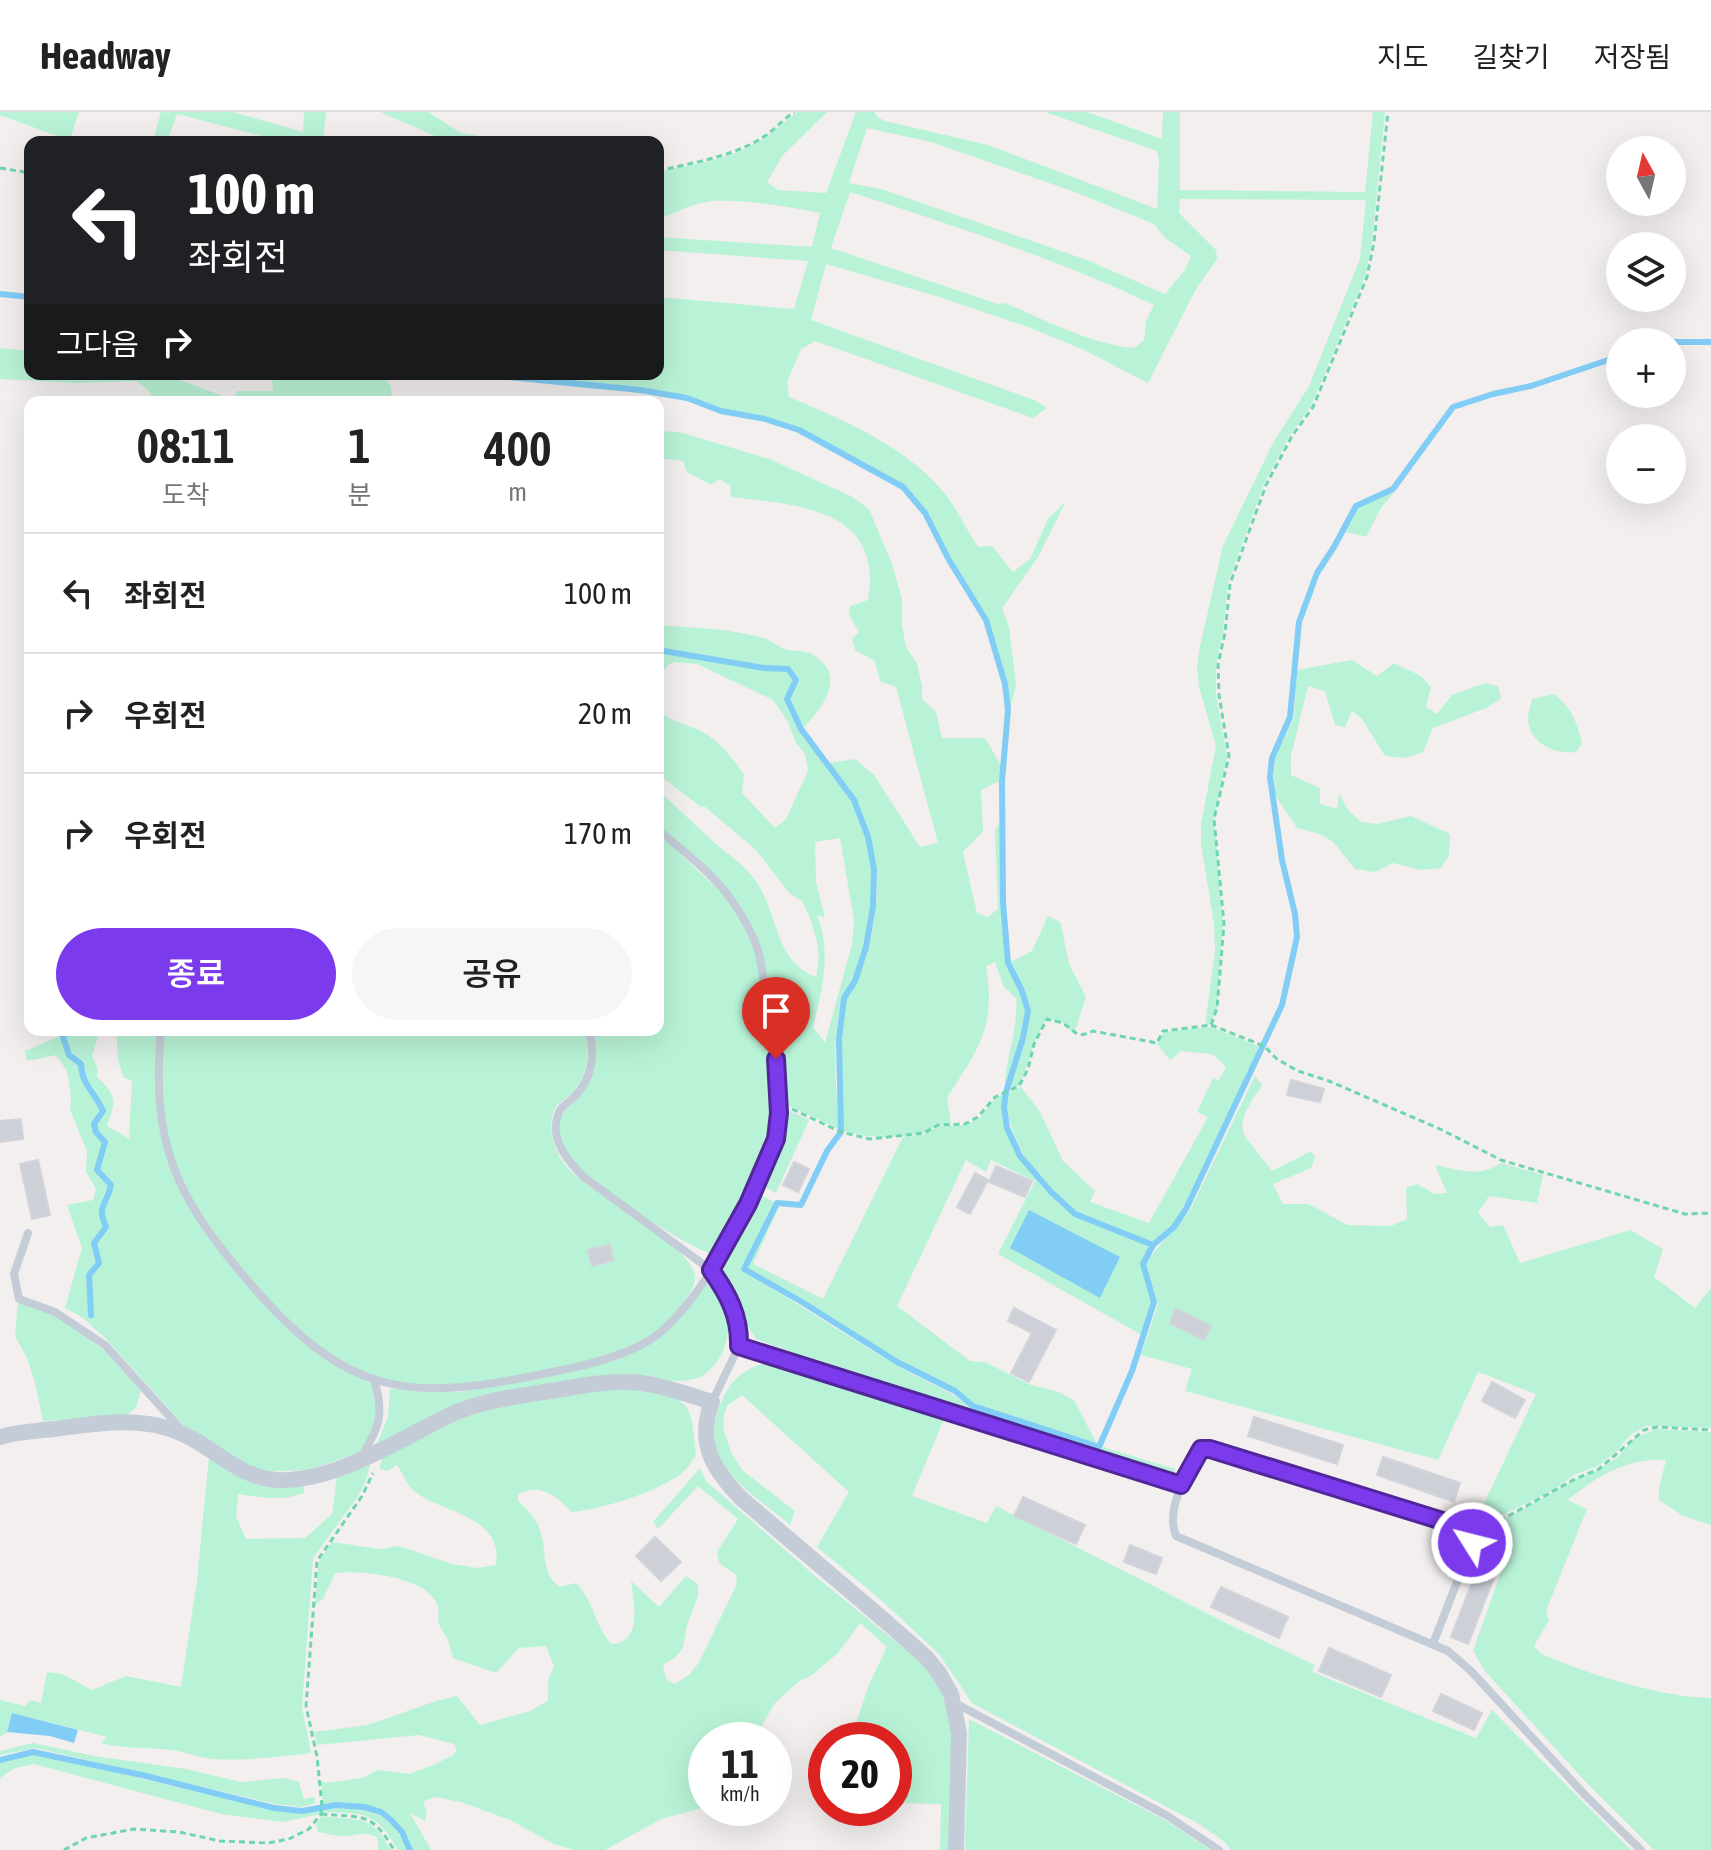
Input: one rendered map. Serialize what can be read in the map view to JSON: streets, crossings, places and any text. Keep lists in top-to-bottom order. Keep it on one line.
{"north":"top","page":{"header":"Headway","nav":["지도","길찾기","저장됨"],"map_buttons":["+","−"],"turn":["100 m","좌회전"],"then":"그다음","eta":["08:11","도착","1","분","400","m"],"list":[{"name":"좌회전","value":"100 m"},{"name":"우회전","value":"20 m"},{"name":"우회전","value":"170 m"}],"buttons":["종료","공유"],"speed":"11 km/h","limit":"20"}}
